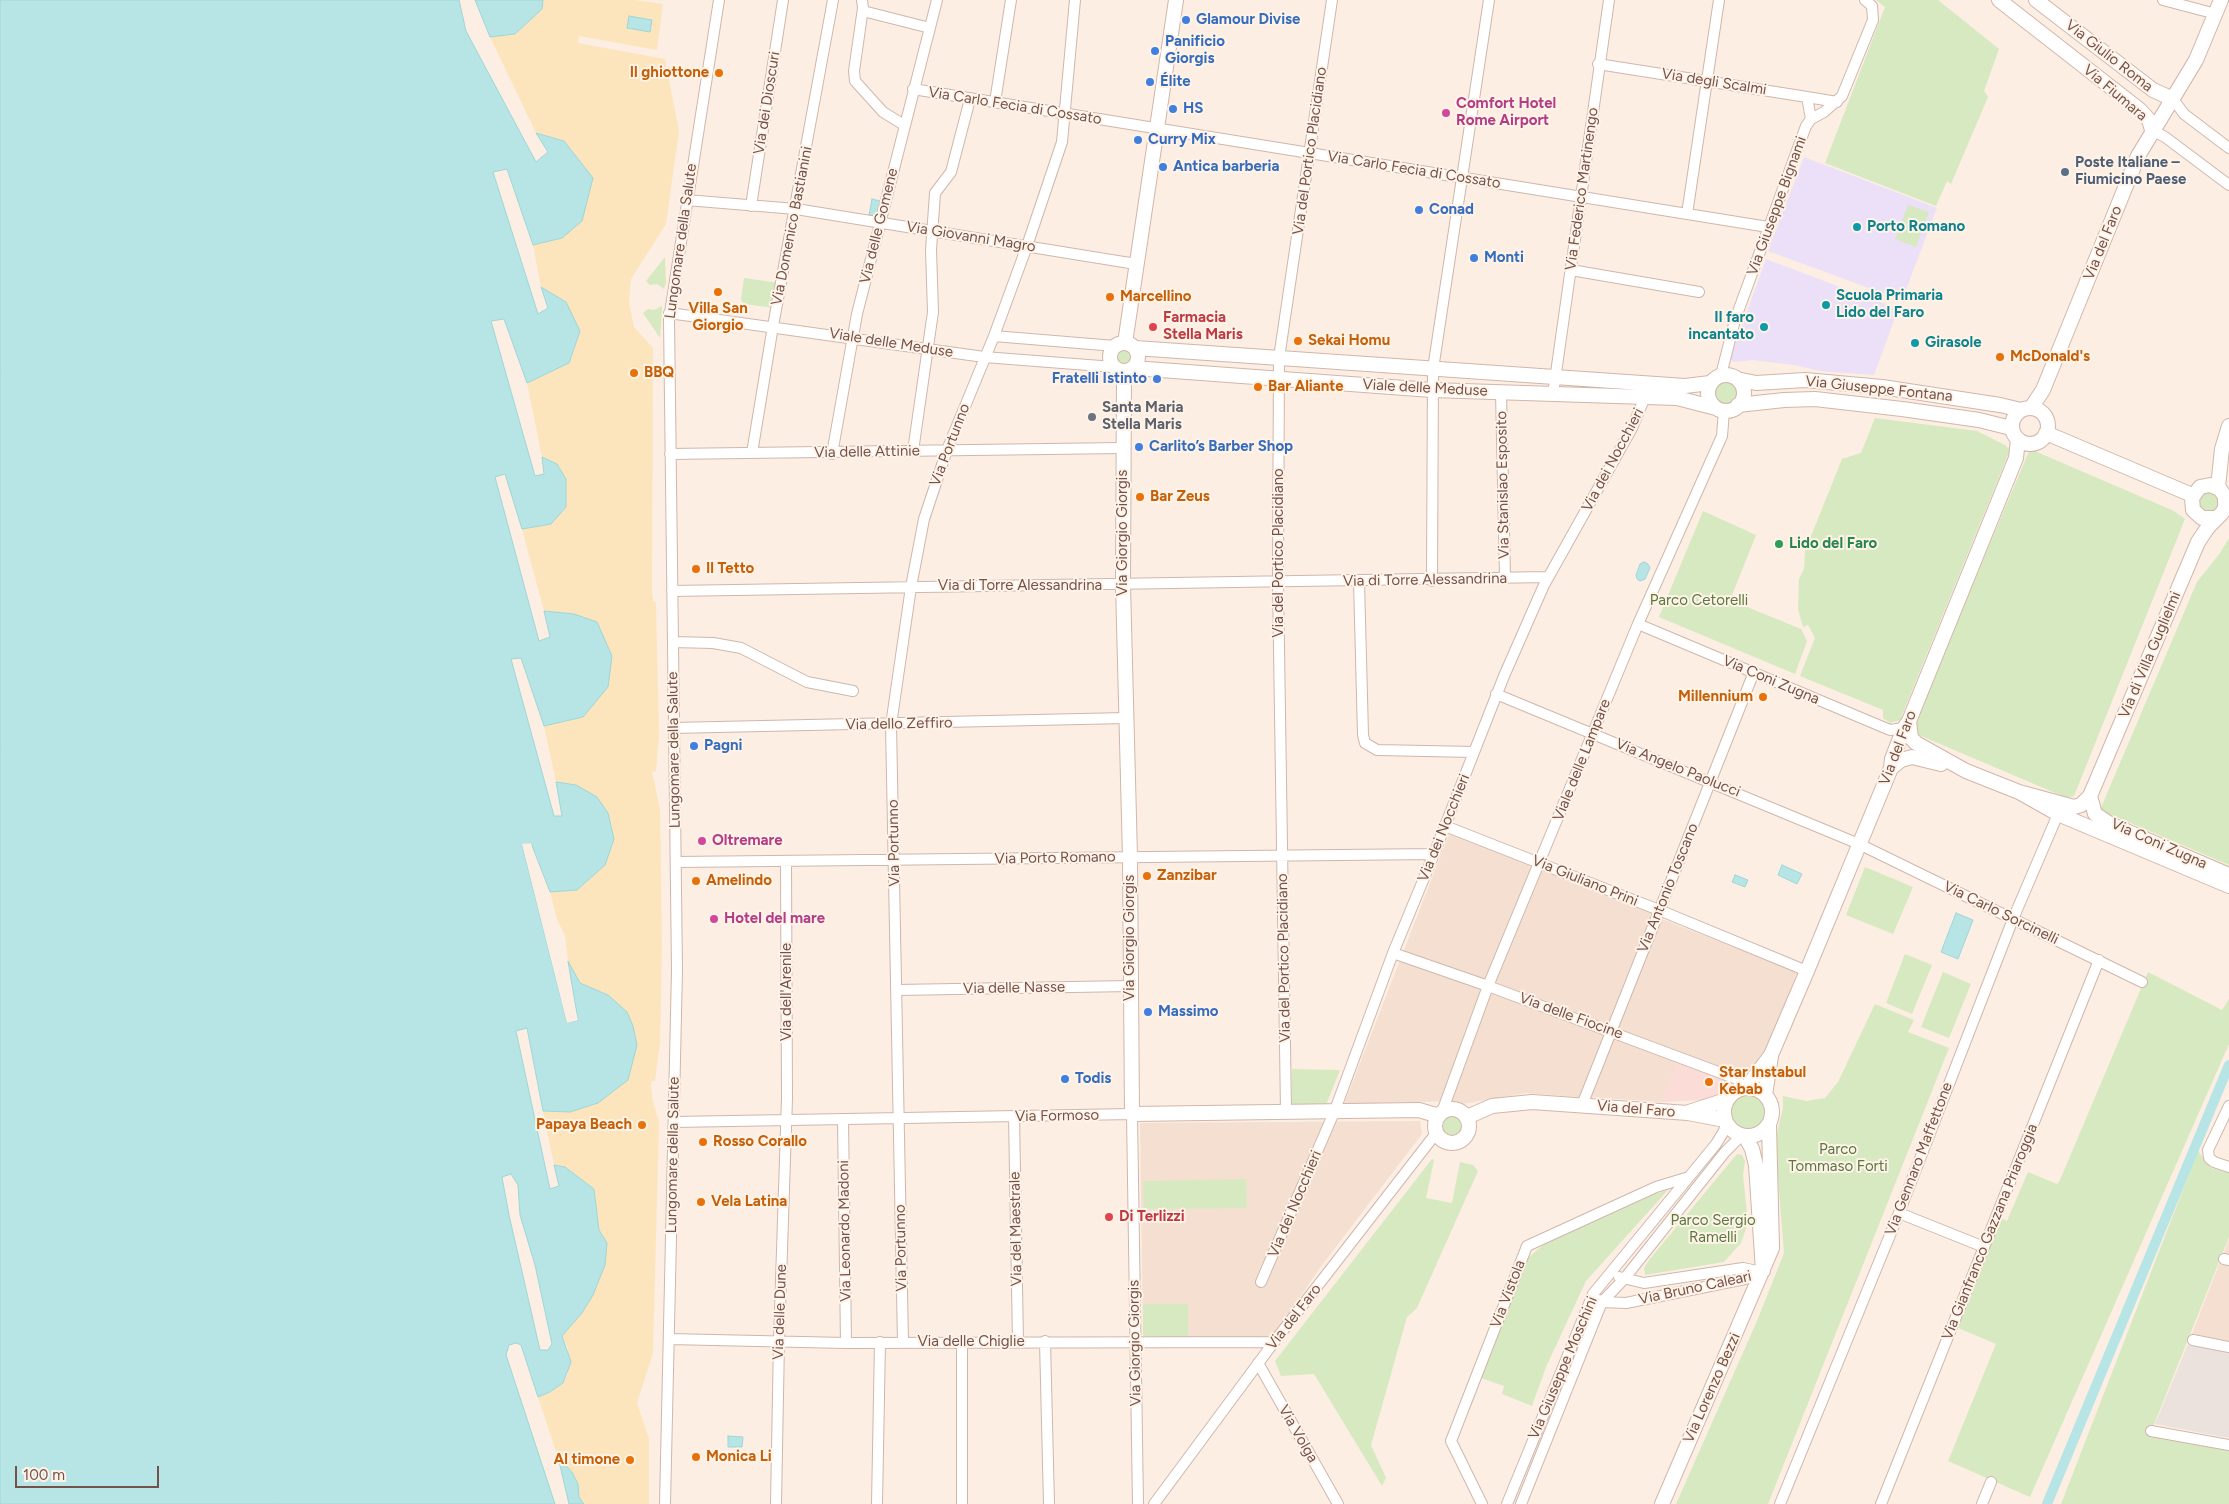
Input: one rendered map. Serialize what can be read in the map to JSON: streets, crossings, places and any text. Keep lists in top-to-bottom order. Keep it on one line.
{"streets":{"street":["Via Giulio Roma","Via degli Scalmi","Via Fiumara","Via dei Dioscuri","Via Carlo Fecia di Cossato","Via del Portico Placidiano","Via Federico Martinengo","Via Giuseppe Bignami","Via Domenico Bastianini","Via delle Gomene","Via Giovanni Magro","Lungomare della Salute","Via del Faro","Viale delle Meduse","Via Giuseppe Fontana","Via Portunno","Via delle Attinie","Via dei Nocchieri","Via Stanislao Esposito","Via Giorgio Giorgis","Via di Torre Alessandrina","Via di Villa Guglielmi","Via Coni Zugna","Via dello Zeffiro","Viale delle Lampare","Via Angelo Paolucci","Via Porto Romano","Via Giuliano Prini","Via Antonio Toscano","Via Carlo Sorcinelli","Via delle Nasse","Via dell'Arenile","Via delle Fiocine","Via Formoso","Via Gennaro Maffettone","Via del Maestrale","Via Leonardo Madoni","Via Gianfranco Gazzana Priaroggia","Via Bruno Caleari","Via Vistola","Via delle Dune","Via delle Chiglie","Via Giuseppe Moschini","Via Lorenzo Bezzi","Via Volga"]},"crossings":[["Via Giulio Roma","Via del Faro"],["Via degli Scalmi","Via Federico Martinengo"],["Via degli Scalmi","Via Giuseppe Bignami"],["Via Fiumara","Via del Faro"],["Via dei Dioscuri","Via Giovanni Magro"],["Via Carlo Fecia di Cossato","Via del Portico Placidiano"],["Via Carlo Fecia di Cossato","Via Federico Martinengo"],["Via Carlo Fecia di Cossato","Via Giuseppe Bignami"],["Via Carlo Fecia di Cossato","Via delle Gomene"],["Via Carlo Fecia di Cossato","Via Portunno"],["Via del Portico Placidiano","Viale delle Meduse"],["Via del Portico Placidiano","Via di Torre Alessandrina"],["Via del Portico Placidiano","Via Porto Romano"],["Via del Portico Placidiano","Via Formoso"],["Via Federico Martinengo","Viale delle Meduse"],["Via Giuseppe Bignami","Viale delle Meduse"],["Via Giuseppe Bignami","Via Giuseppe Fontana"],["Via Giuseppe Bignami","Viale delle Lampare"],["Via Domenico Bastianini","Via Giovanni Magro"],["Via Domenico Bastianini","Viale delle Meduse"],["Via Domenico Bastianini","Via delle Attinie"],["Via delle Gomene","Via Giovanni Magro"],["Via delle Gomene","Viale delle Meduse"],["Via delle Gomene","Via delle Attinie"],["Via Giovanni Magro","Lungomare della Salute"],["Via Giovanni Magro","Via Portunno"],["Lungomare della Salute","Viale delle Meduse"],["Lungomare della Salute","Via delle Attinie"],["Lungomare della Salute","Via di Torre Alessandrina"],["Lungomare della Salute","Via dello Zeffiro"],["Lungomare della Salute","Via Porto Romano"],["Lungomare della Salute","Via Formoso"],["Lungomare della Salute","Via delle Chiglie"],["Via del Faro","Via Giuseppe Fontana"],["Via del Faro","Via Coni Zugna"],["Via del Faro","Viale delle Lampare"],["Via del Faro","Via Angelo Paolucci"],["Via del Faro","Via Giuliano Prini"],["Via del Faro","Via Antonio Toscano"],["Via del Faro","Via Carlo Sorcinelli"],["Via del Faro","Via delle Fiocine"],["Via del Faro","Via Formoso"],["Via del Faro","Via delle Chiglie"],["Via del Faro","Via Giuseppe Moschini"],["Via del Faro","Via Lorenzo Bezzi"],["Via del Faro","Via Volga"],["Viale delle Meduse","Via Giuseppe Fontana"],["Viale delle Meduse","Via Portunno"],["Viale delle Meduse","Via dei Nocchieri"],["Viale delle Meduse","Via Stanislao Esposito"],["Viale delle Meduse","Via Giorgio Giorgis"],["Viale delle Meduse","Viale delle Lampare"],["Via Giuseppe Fontana","Viale delle Lampare"],["Via Portunno","Via delle Attinie"],["Via Portunno","Via di Torre Alessandrina"],["Via Portunno","Via dello Zeffiro"],["Via Portunno","Via Porto Romano"],["Via Portunno","Via delle Nasse"],["Via Portunno","Via Formoso"],["Via Portunno","Via delle Chiglie"],["Via delle Attinie","Via Giorgio Giorgis"],["Via dei Nocchieri","Via di Torre Alessandrina"],["Via dei Nocchieri","Via Angelo Paolucci"],["Via dei Nocchieri","Via Porto Romano"],["Via dei Nocchieri","Via Giuliano Prini"],["Via dei Nocchieri","Via delle Fiocine"],["Via dei Nocchieri","Via Formoso"],["Via Stanislao Esposito","Via di Torre Alessandrina"],["Via Giorgio Giorgis","Via di Torre Alessandrina"],["Via Giorgio Giorgis","Via dello Zeffiro"],["Via Giorgio Giorgis","Via Porto Romano"],["Via Giorgio Giorgis","Via delle Nasse"],["Via Giorgio Giorgis","Via Formoso"],["Via Giorgio Giorgis","Via delle Chiglie"],["Via di Villa Guglielmi","Via Coni Zugna"],["Via Coni Zugna","Viale delle Lampare"],["Via Coni Zugna","Via Antonio Toscano"],["Via Coni Zugna","Via Gennaro Maffettone"],["Viale delle Lampare","Via Angelo Paolucci"],["Viale delle Lampare","Via Giuliano Prini"],["Viale delle Lampare","Via delle Fiocine"],["Viale delle Lampare","Via Formoso"],["Via Angelo Paolucci","Via Antonio Toscano"],["Via Angelo Paolucci","Via Carlo Sorcinelli"],["Via Porto Romano","Via dell'Arenile"],["Via Giuliano Prini","Via Antonio Toscano"],["Via Antonio Toscano","Via delle Fiocine"],["Via Carlo Sorcinelli","Via Gennaro Maffettone"],["Via Carlo Sorcinelli","Via Gianfranco Gazzana Priaroggia"],["Via dell'Arenile","Via Formoso"],["Via dell'Arenile","Via delle Dune"],["Via delle Fiocine","Via Giuseppe Moschini"],["Via delle Fiocine","Via Lorenzo Bezzi"],["Via Formoso","Via del Maestrale"],["Via Formoso","Via Leonardo Madoni"],["Via Formoso","Via delle Dune"],["Via del Maestrale","Via delle Chiglie"],["Via Leonardo Madoni","Via delle Chiglie"],["Via Bruno Caleari","Via Giuseppe Moschini"],["Via Bruno Caleari","Via Lorenzo Bezzi"],["Via Vistola","Via Giuseppe Moschini"],["Via delle Dune","Via delle Chiglie"],["Via Giuseppe Moschini","Via Lorenzo Bezzi"]],"parks":["Parco Cetorelli","Parco Tommaso Forti","Parco Sergio Ramelli"],"places":["Glamour Divise","Panificio Giorgis","Il ghiottone","Élite","HS","Comfort Hotel Rome Airport","Curry Mix","Antica barberia","Poste Italiane – Fiumicino Paese","Conad","Porto Romano","Monti","Villa San Giorgio","Marcellino","Scuola Primaria Lido del Faro","Farmacia Stella Maris","Il faro incantato","Sekai Homu","Girasole","McDonald's","BBQ","Fratelli Istinto","Bar Aliante","Santa Maria Stella Maris","Carlito’s Barber Shop","Bar Zeus","Lido del Faro","Il Tetto","Millennium","Pagni","Oltremare","Zanzibar","Amelindo","Hotel del mare","Massimo","Todis","Star Instabul Kebab","Papaya Beach","Rosso Corallo","Vela Latina","Di Terlizzi","Monica Li","Al timone"],"scale_bar":"100 m"}
